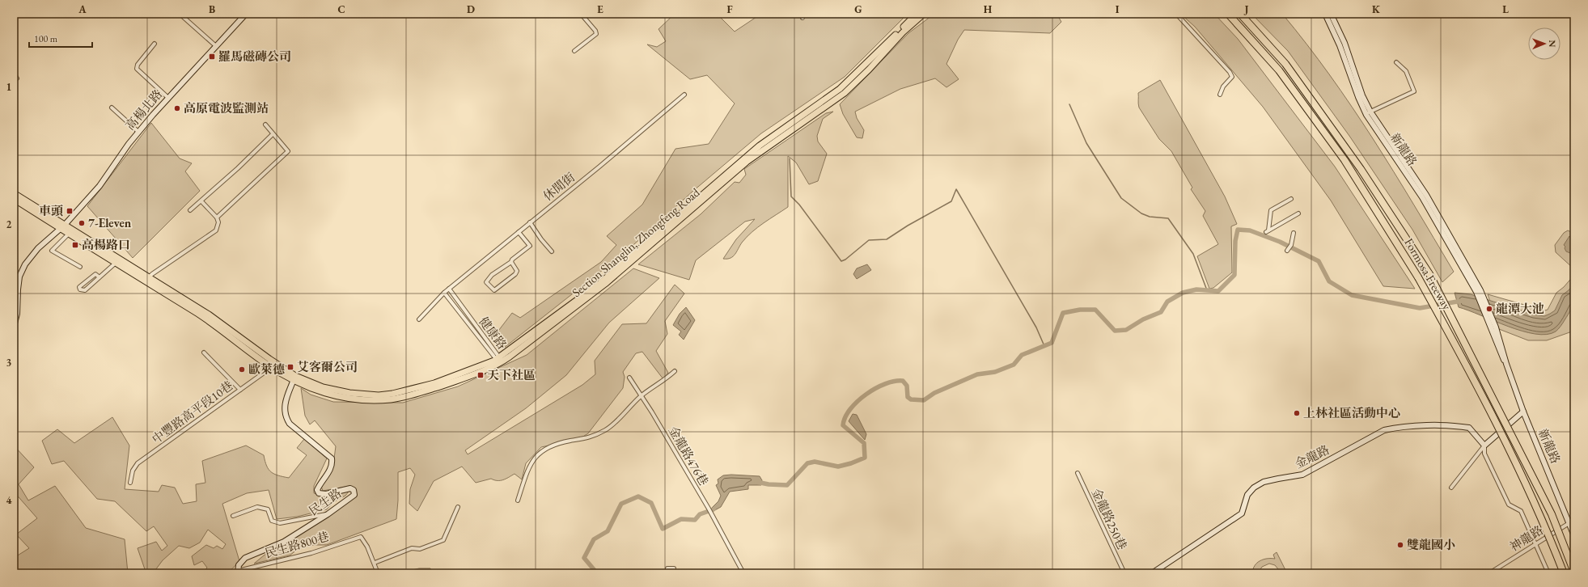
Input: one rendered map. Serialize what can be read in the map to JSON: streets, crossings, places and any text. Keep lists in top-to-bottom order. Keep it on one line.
{"streets":{"highway":["Formosa Freeway"],"main road":["Section Shanglin, Zhongfeng Road"],"street":["高楊北路","新龍路","休閒街","健康路","中豐路高平段10巷","金龍路476巷","金龍路","民生路","金龍路250巷","神龍路","民生路800巷"]},"crossings":[["新龍路","神龍路"],["休閒街","健康路"],["Section Shanglin, Zhongfeng Road","健康路"],["Section Shanglin, Zhongfeng Road","中豐路高平段10巷"],["Section Shanglin, Zhongfeng Road","民生路"],["民生路","民生路800巷"]],"places":{"transit":["羅馬磁磚公司","車頭","高楊路口","艾客爾公司","天下社區"],"other":["高原電波監測站","7-Eleven","龍潭大池","歐萊德","上林社區活動中心","雙龍國小"]},"scale_bar":"100 m","north":"right","grid":{"columns":["A","B","C","D","E","F","G","H","I","J","K","L"],"rows":["1","2","3","4"]}}
